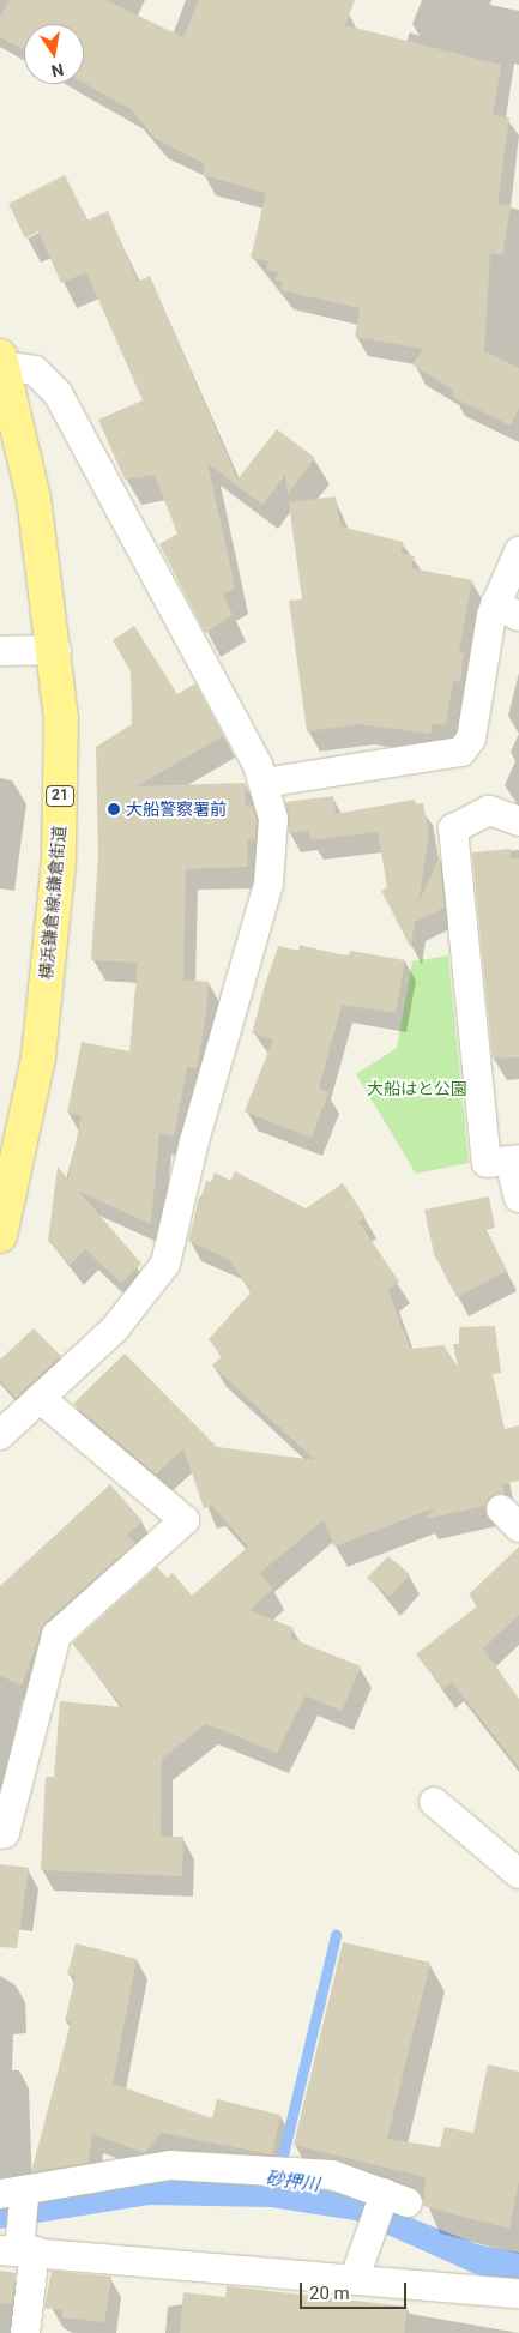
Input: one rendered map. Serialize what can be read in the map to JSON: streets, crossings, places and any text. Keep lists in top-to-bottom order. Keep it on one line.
{"streets":{"main road":["21","横浜鎌倉線;鎌倉街道"]},"water":["砂押川"],"parks":["大船はと公園"],"places":["大船警察署前"],"scale_bar":"20 m","north":"bottom"}
